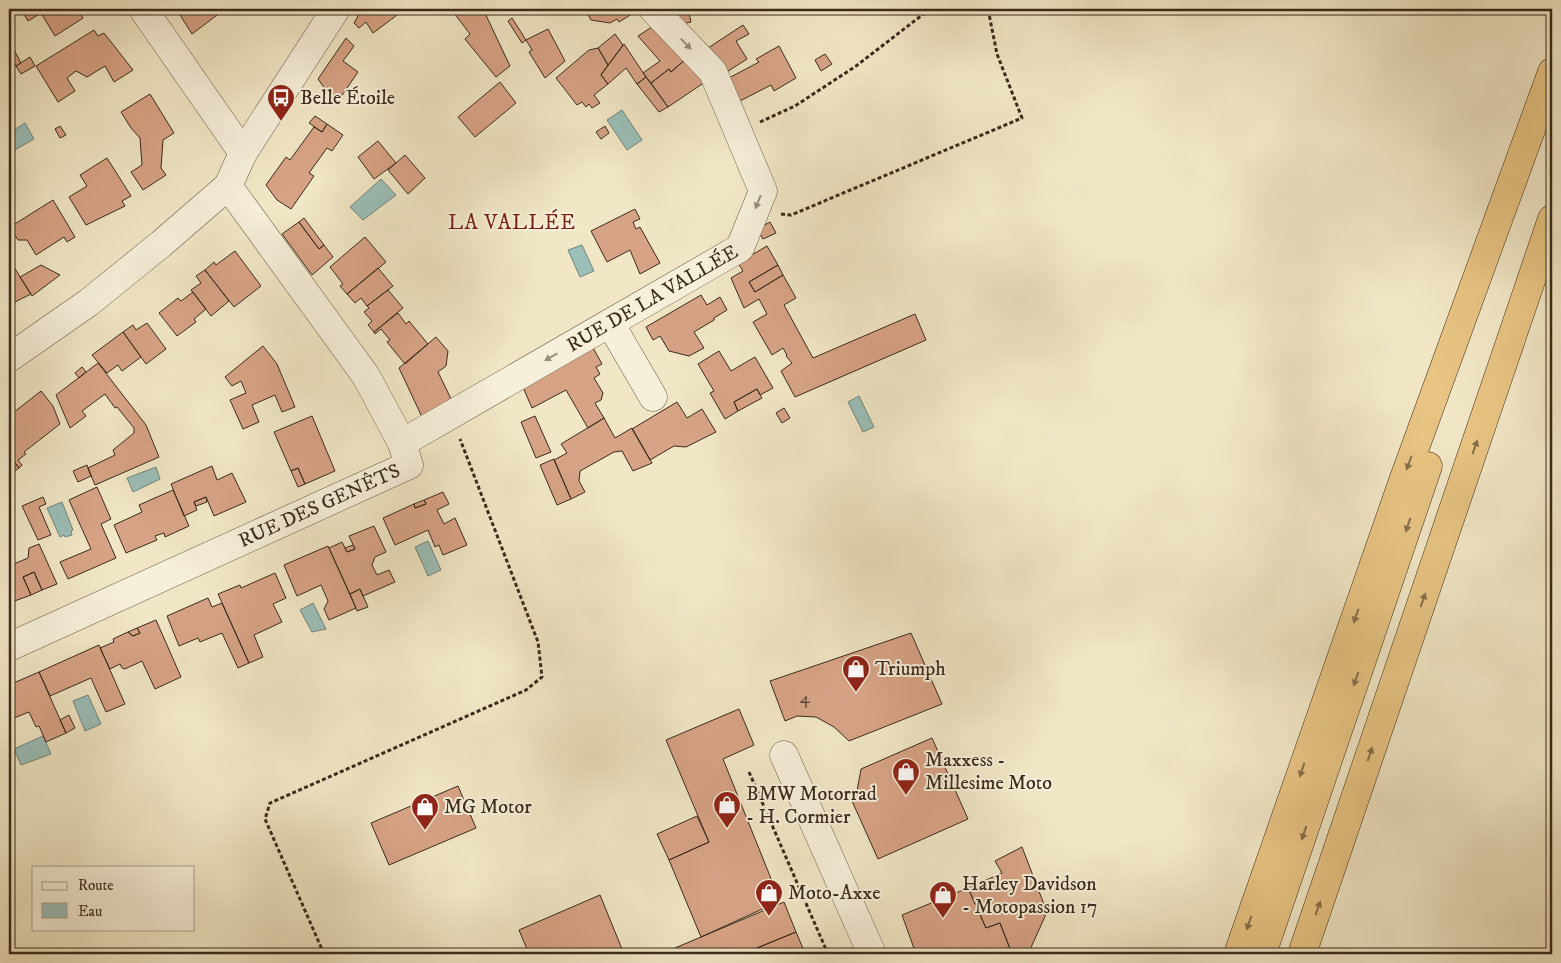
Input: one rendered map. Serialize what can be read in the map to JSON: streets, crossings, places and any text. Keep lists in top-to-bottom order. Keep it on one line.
{"streets":{"street":["RUE DE LA VALLÉE","RUE DES GENÊTS"]},"crossings":[["RUE DE LA VALLÉE","RUE DES GENÊTS"]],"districts":["LA VALLÉE"],"places":{"bus stop":["Belle Étoile"],"shop":["Triumph","Maxxess - Millesime Moto","BMW Motorrad - H. Cormier","MG Motor","Moto-Axxe","Harley Davidson - Motopassion 17"]},"house_numbers":["4"],"legend":["Route","Eau"]}
